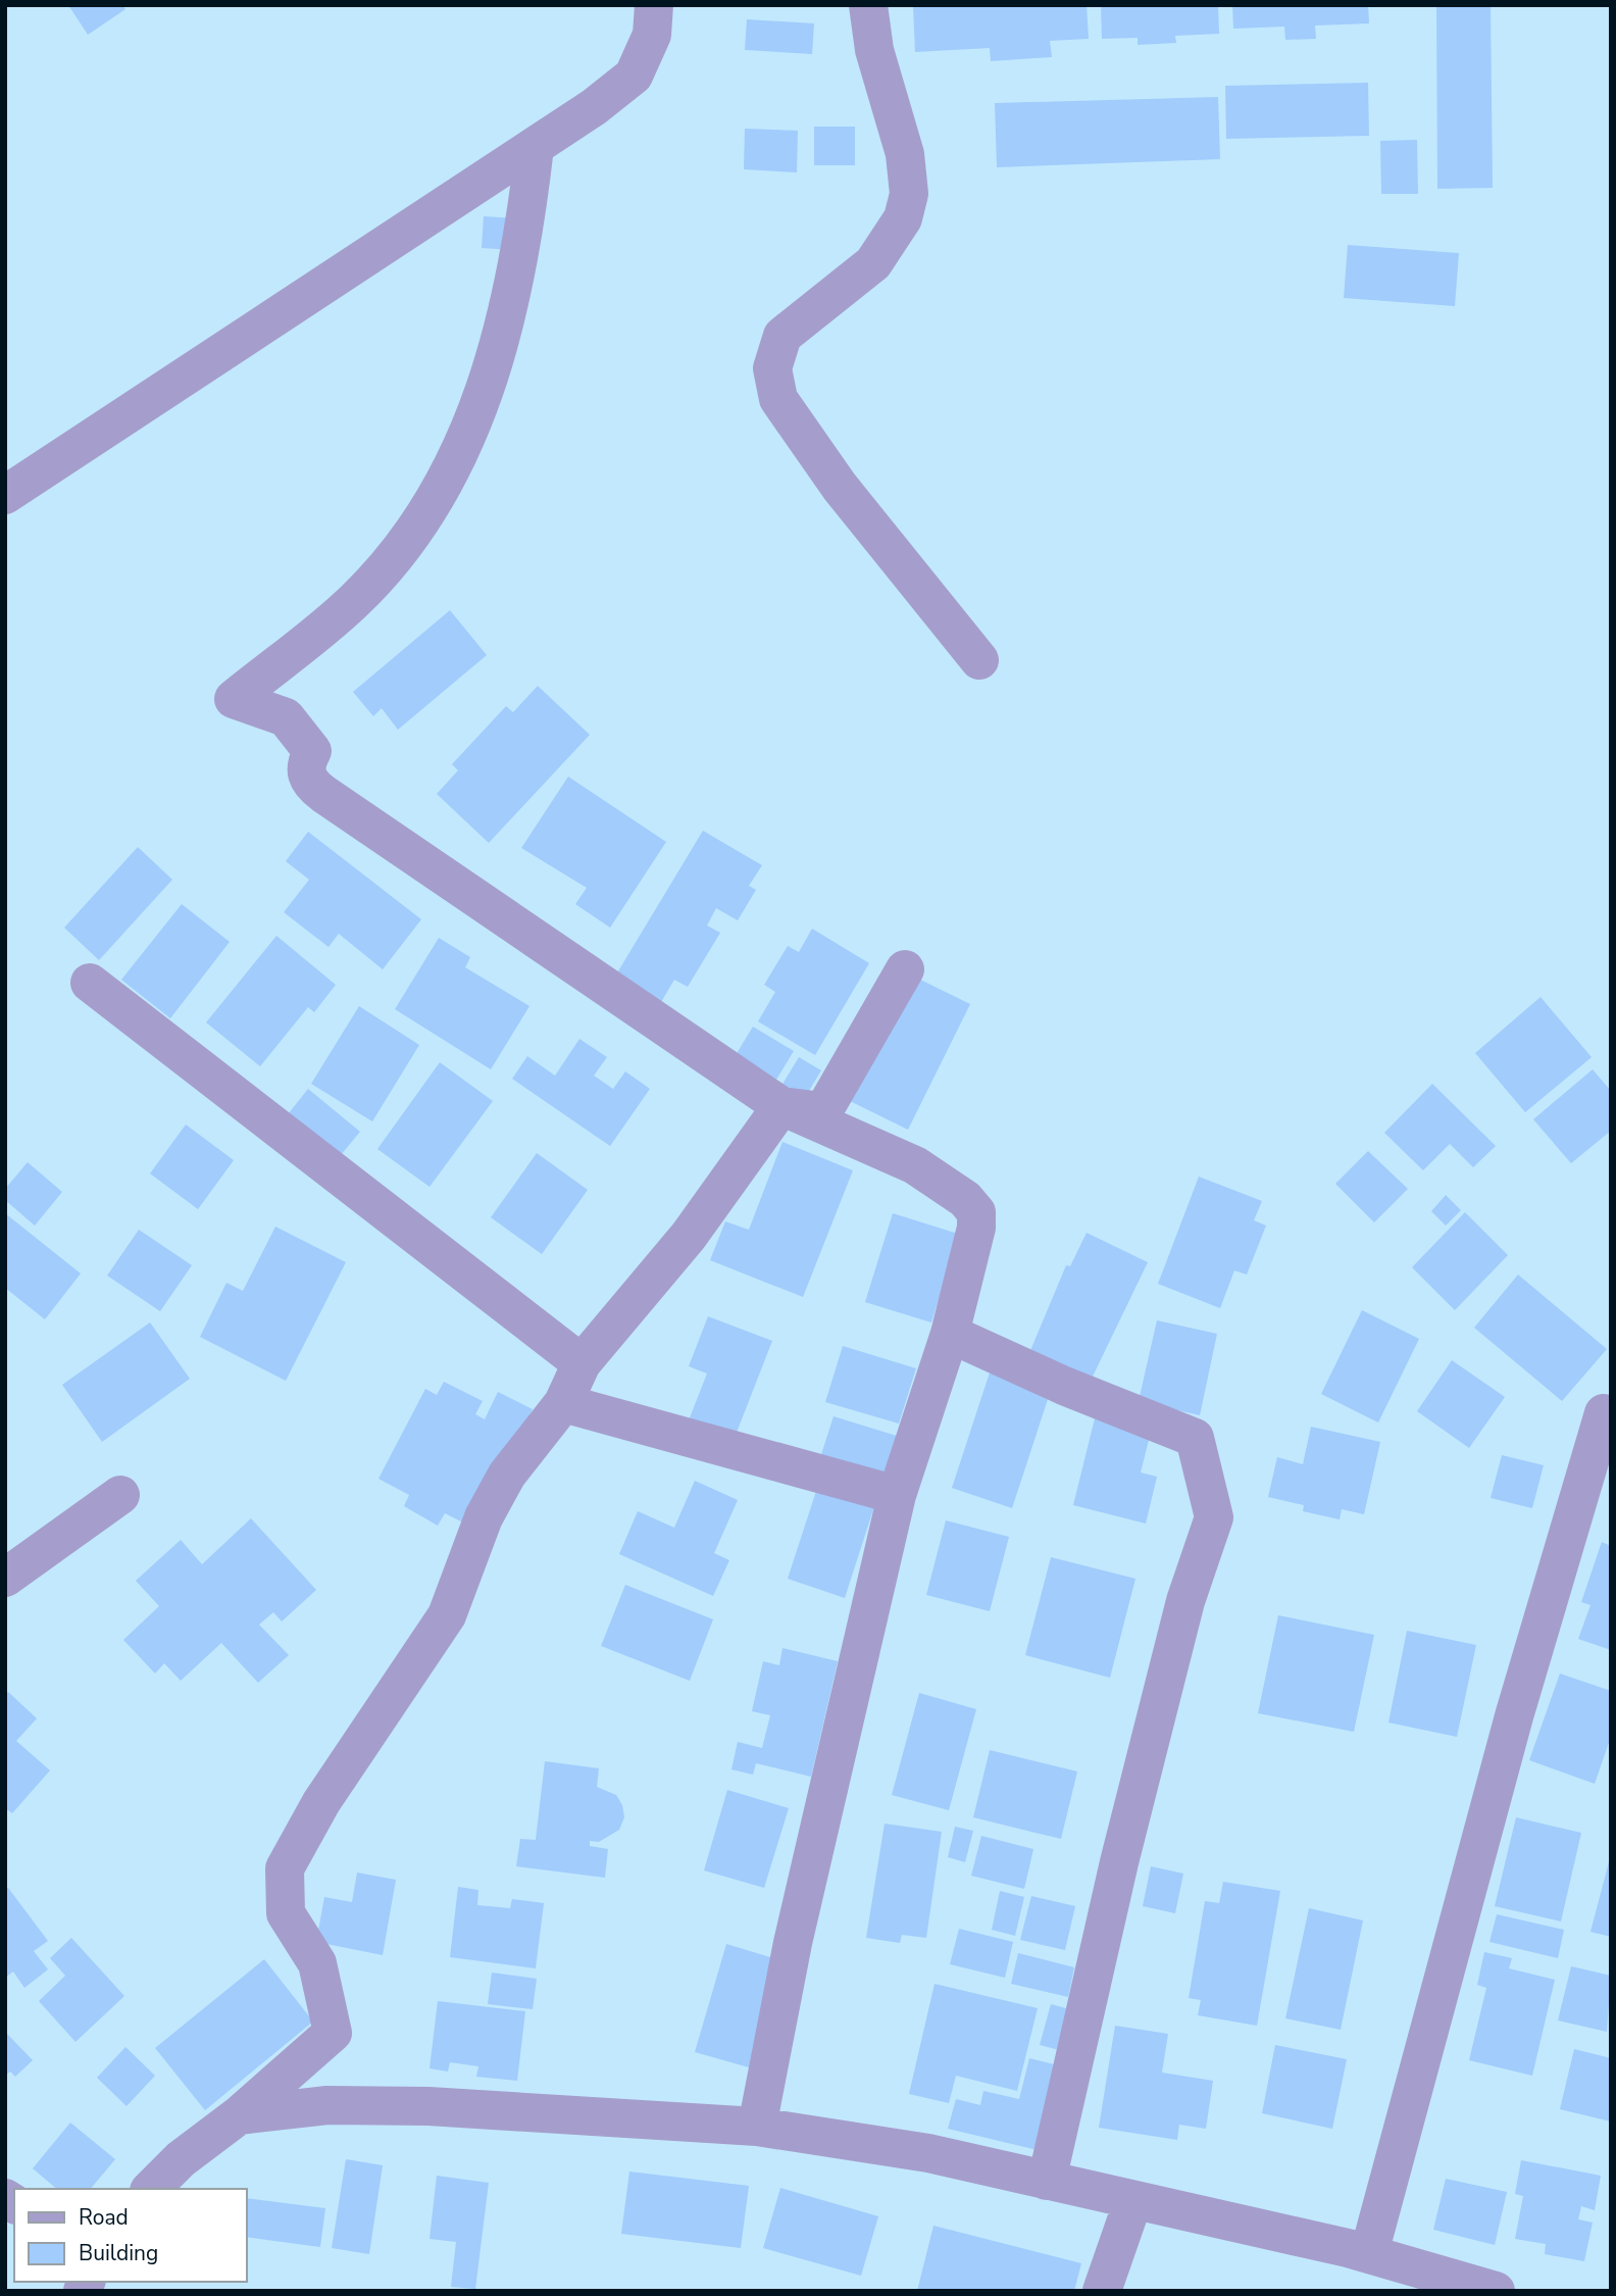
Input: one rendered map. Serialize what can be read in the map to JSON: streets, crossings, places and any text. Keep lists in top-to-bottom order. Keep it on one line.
{"legend":["Road","Building"]}
